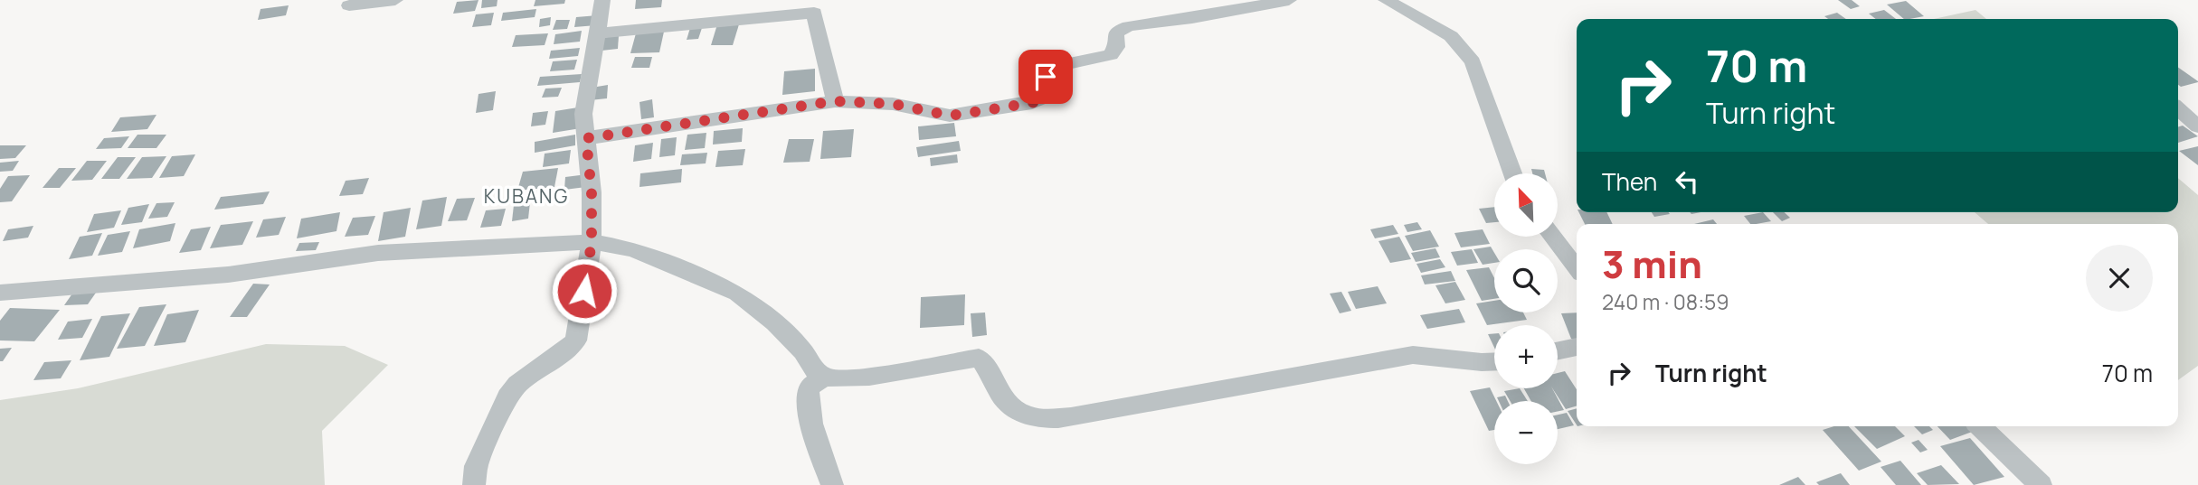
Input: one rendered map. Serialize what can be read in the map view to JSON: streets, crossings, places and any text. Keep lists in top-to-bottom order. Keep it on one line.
{"districts":["KUBANG"],"north":"top left","page":{"turn":["70 m","Turn right"],"then":"Then","map_buttons":["+","−"],"heading":["3 min","240 m · 08:59"],"list":[{"name":"Turn right","value":"70 m"}]}}
